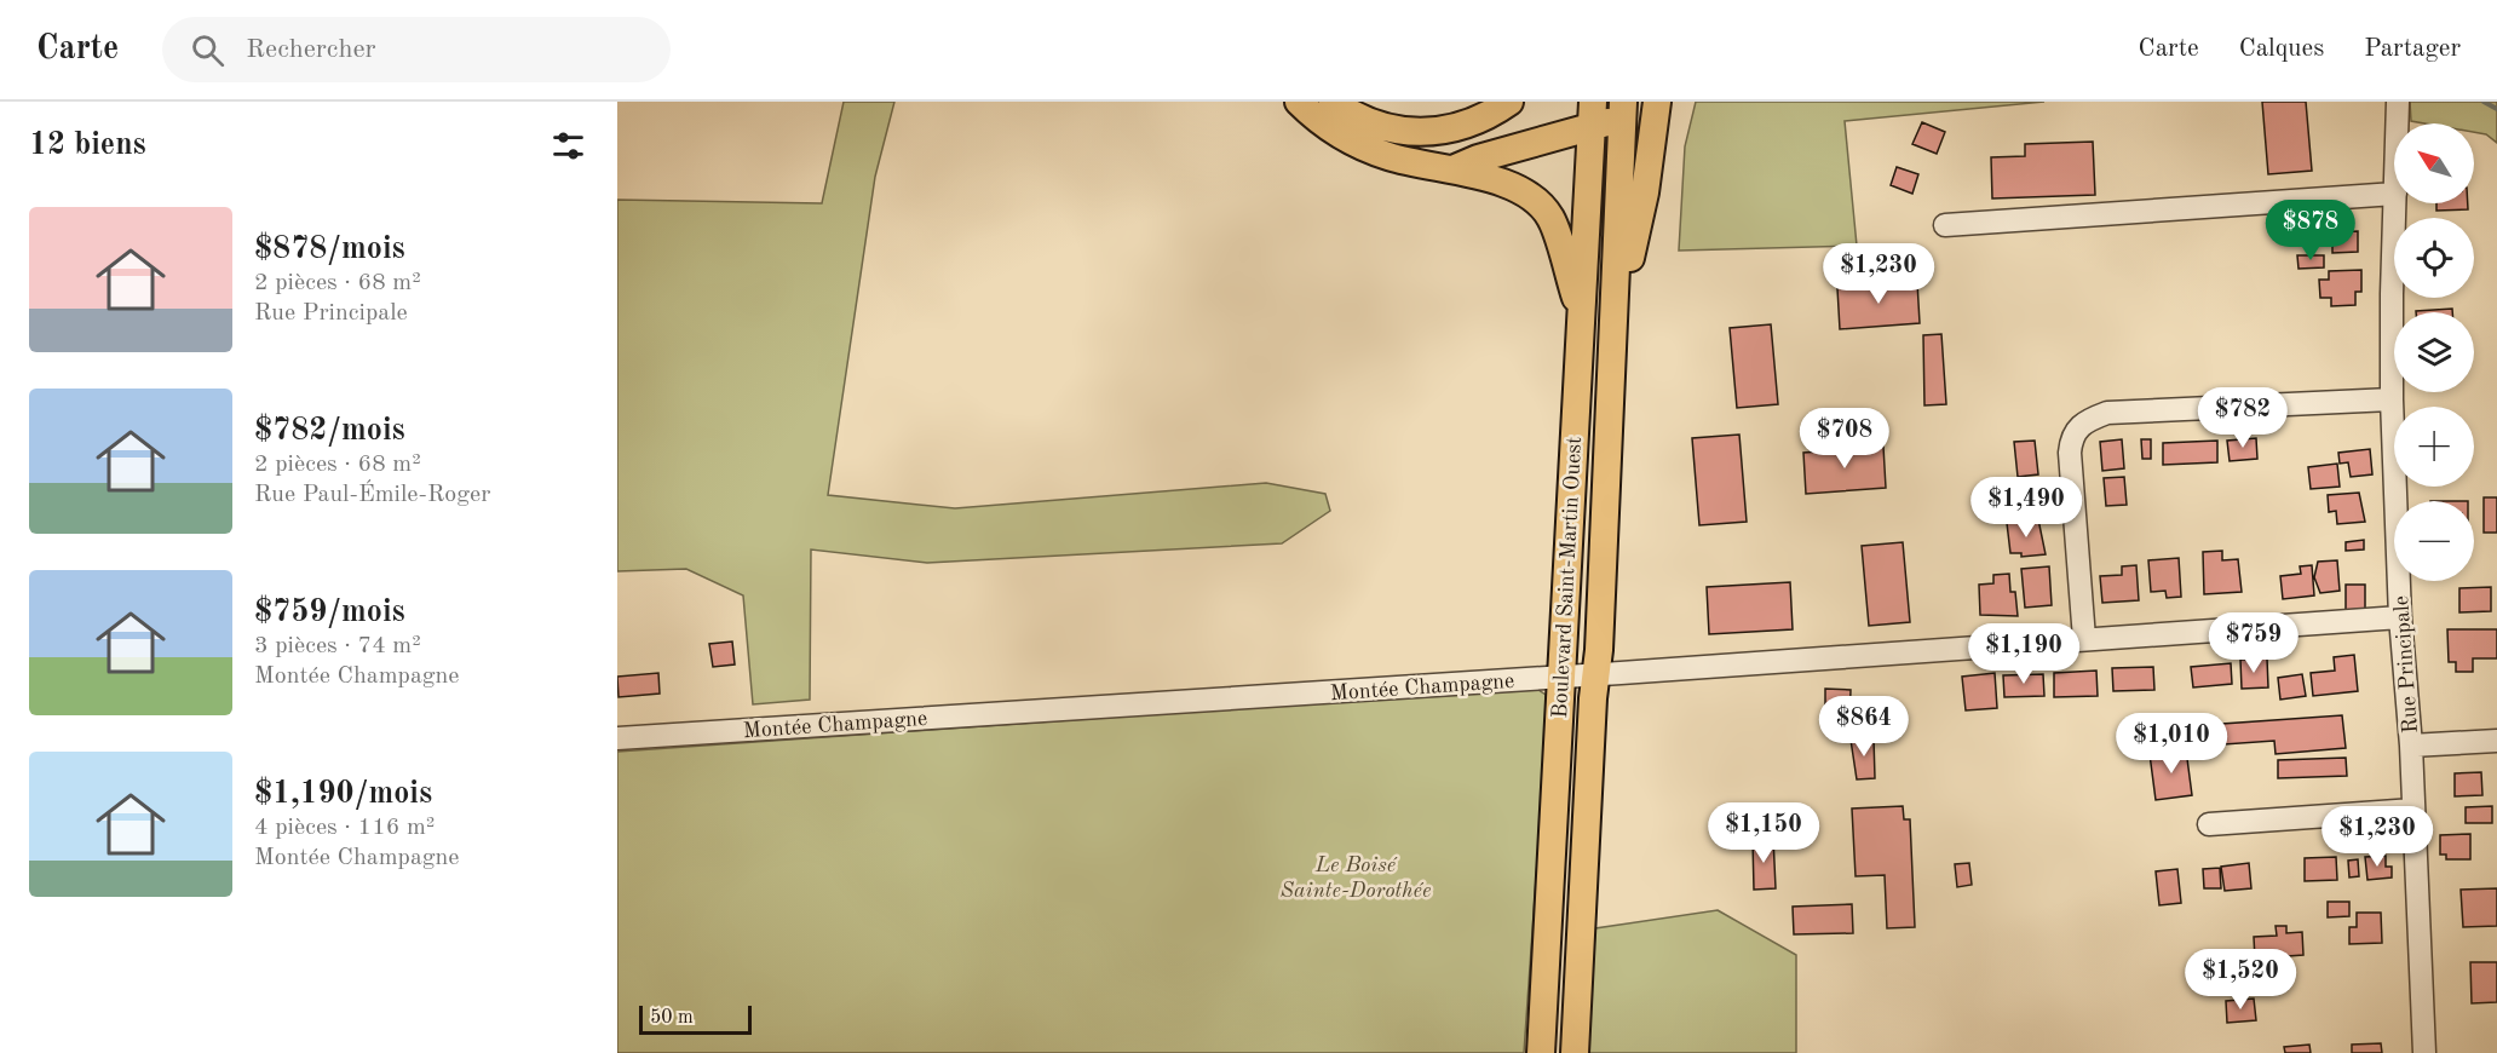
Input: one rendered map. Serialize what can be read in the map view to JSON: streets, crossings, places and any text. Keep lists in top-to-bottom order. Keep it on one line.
{"streets":{"main road":["Boulevard Saint-Martin Ouest"],"street":["Rue Principale","Montée Champagne"]},"crossings":[["Boulevard Saint-Martin Ouest","Montée Champagne"],["Rue Principale","Montée Champagne"]],"parks":["Le Boisé Sainte-Dorothée"],"scale_bar":"50 m","north":"top left","page":{"header":"Carte","search":"Rechercher","nav":["Carte","Calques","Partager"],"heading":"12 biens","map_buttons":["+","−"],"list":[{"name":"$878/mois","note":"2 pièces · 68 m² · Rue Principale"},{"name":"$782/mois","note":"2 pièces · 68 m² · Rue Paul-Émile-Roger"},{"name":"$759/mois","note":"3 pièces · 74 m² · Montée Champagne"},{"name":"$1,190/mois","note":"4 pièces · 116 m² · Montée Champagne"}],"price":["$878","$1,230","$782","$708","$1,490","$759","$1,190","$864","$1,010","$1,150","$1,230","$1,520"],"scale":"50 m"}}
